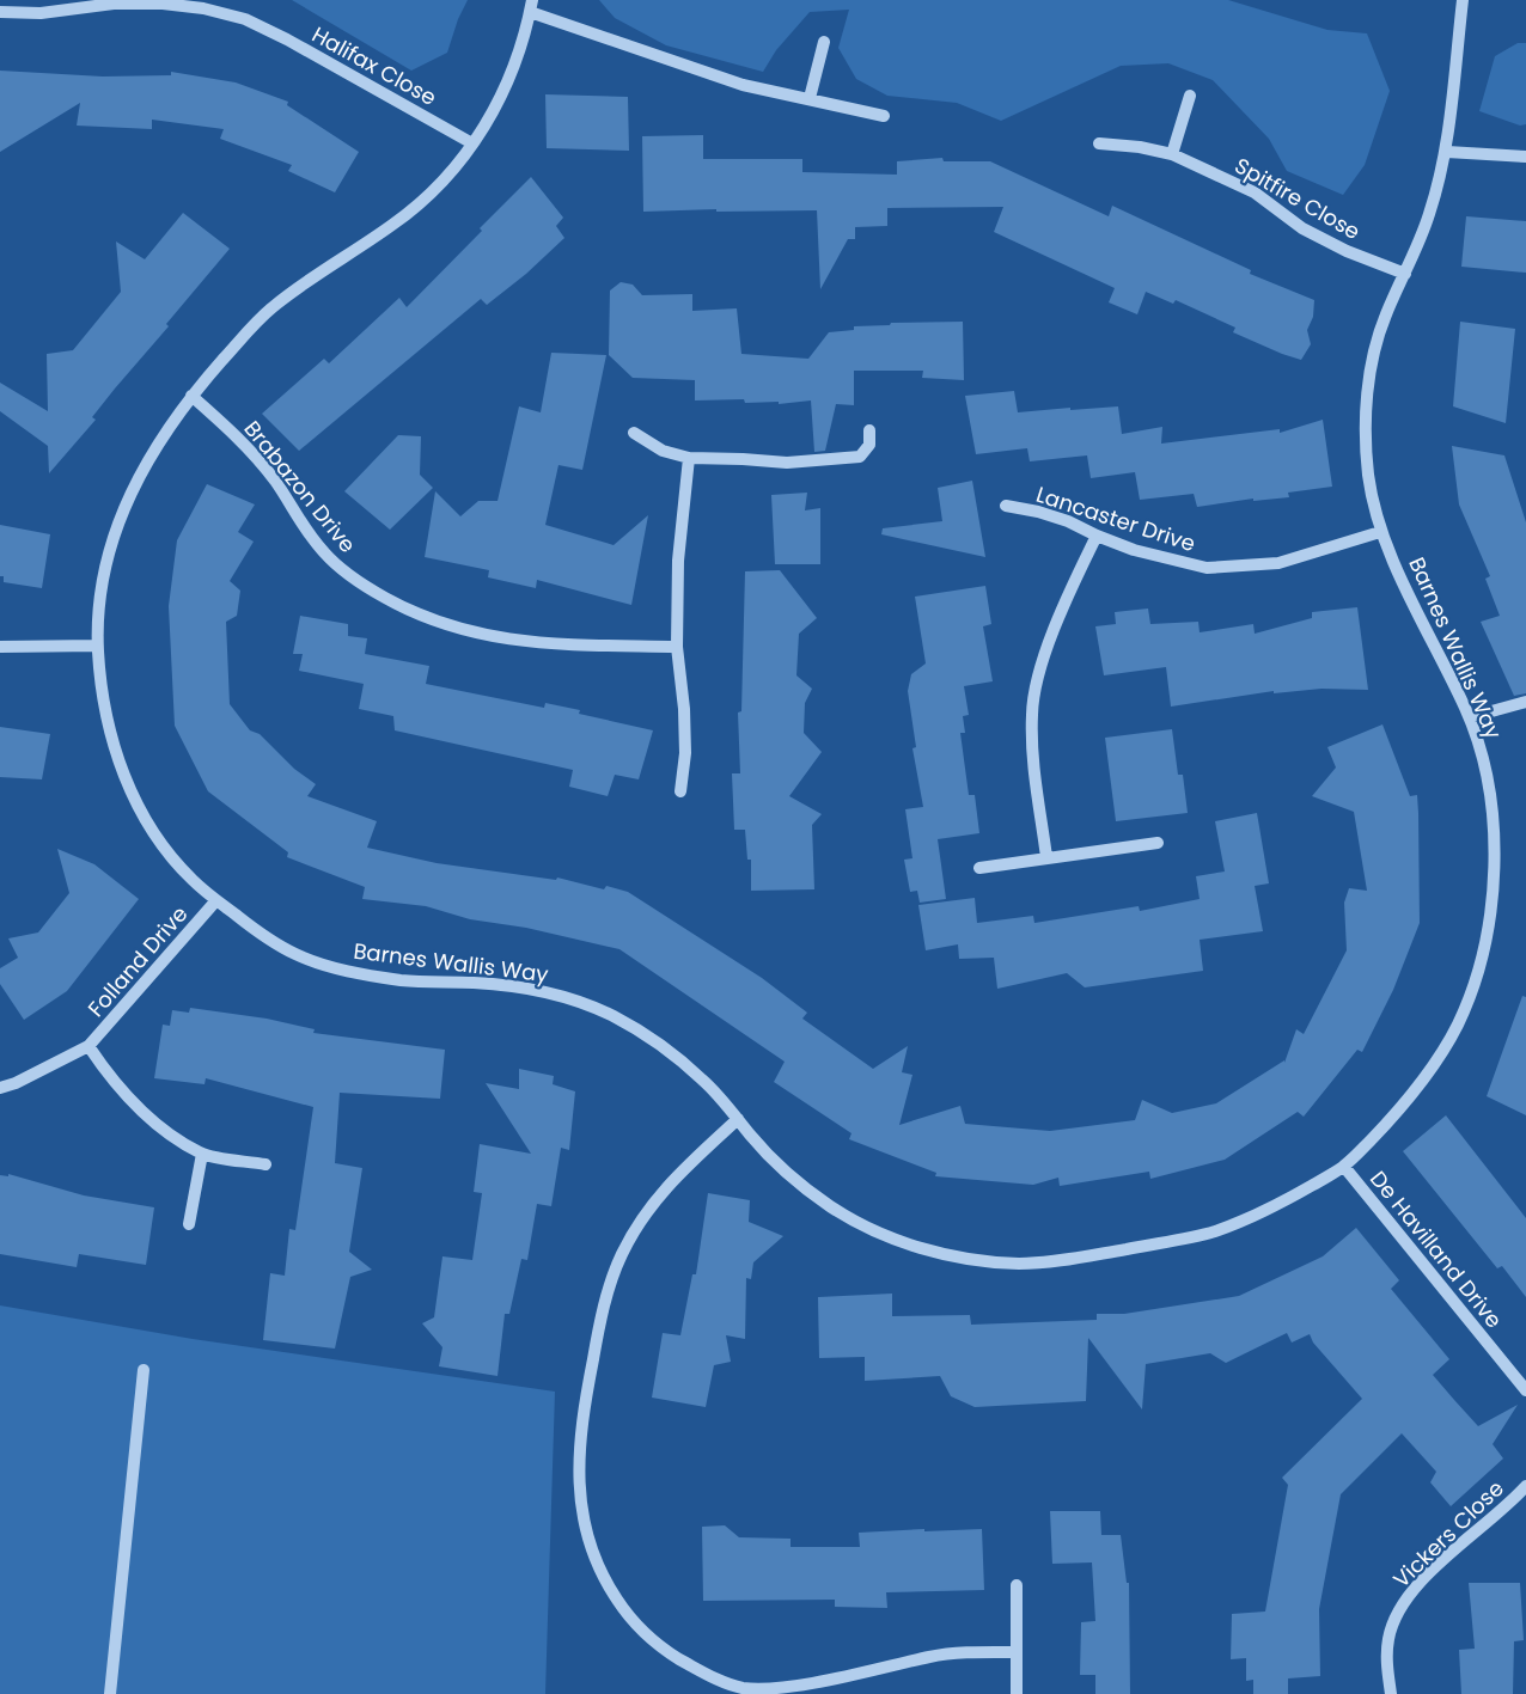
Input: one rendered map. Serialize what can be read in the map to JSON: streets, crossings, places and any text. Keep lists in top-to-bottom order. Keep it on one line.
{"streets":{"street":["Halifax Close","Spitfire Close","Brabazon Drive","Lancaster Drive","Barnes Wallis Way","Folland Drive","De Havilland Drive","Vickers Close"]},"crossings":[["Halifax Close","Barnes Wallis Way"],["Spitfire Close","Barnes Wallis Way"],["Brabazon Drive","Barnes Wallis Way"],["Lancaster Drive","Barnes Wallis Way"],["Barnes Wallis Way","Folland Drive"],["Barnes Wallis Way","De Havilland Drive"]]}
